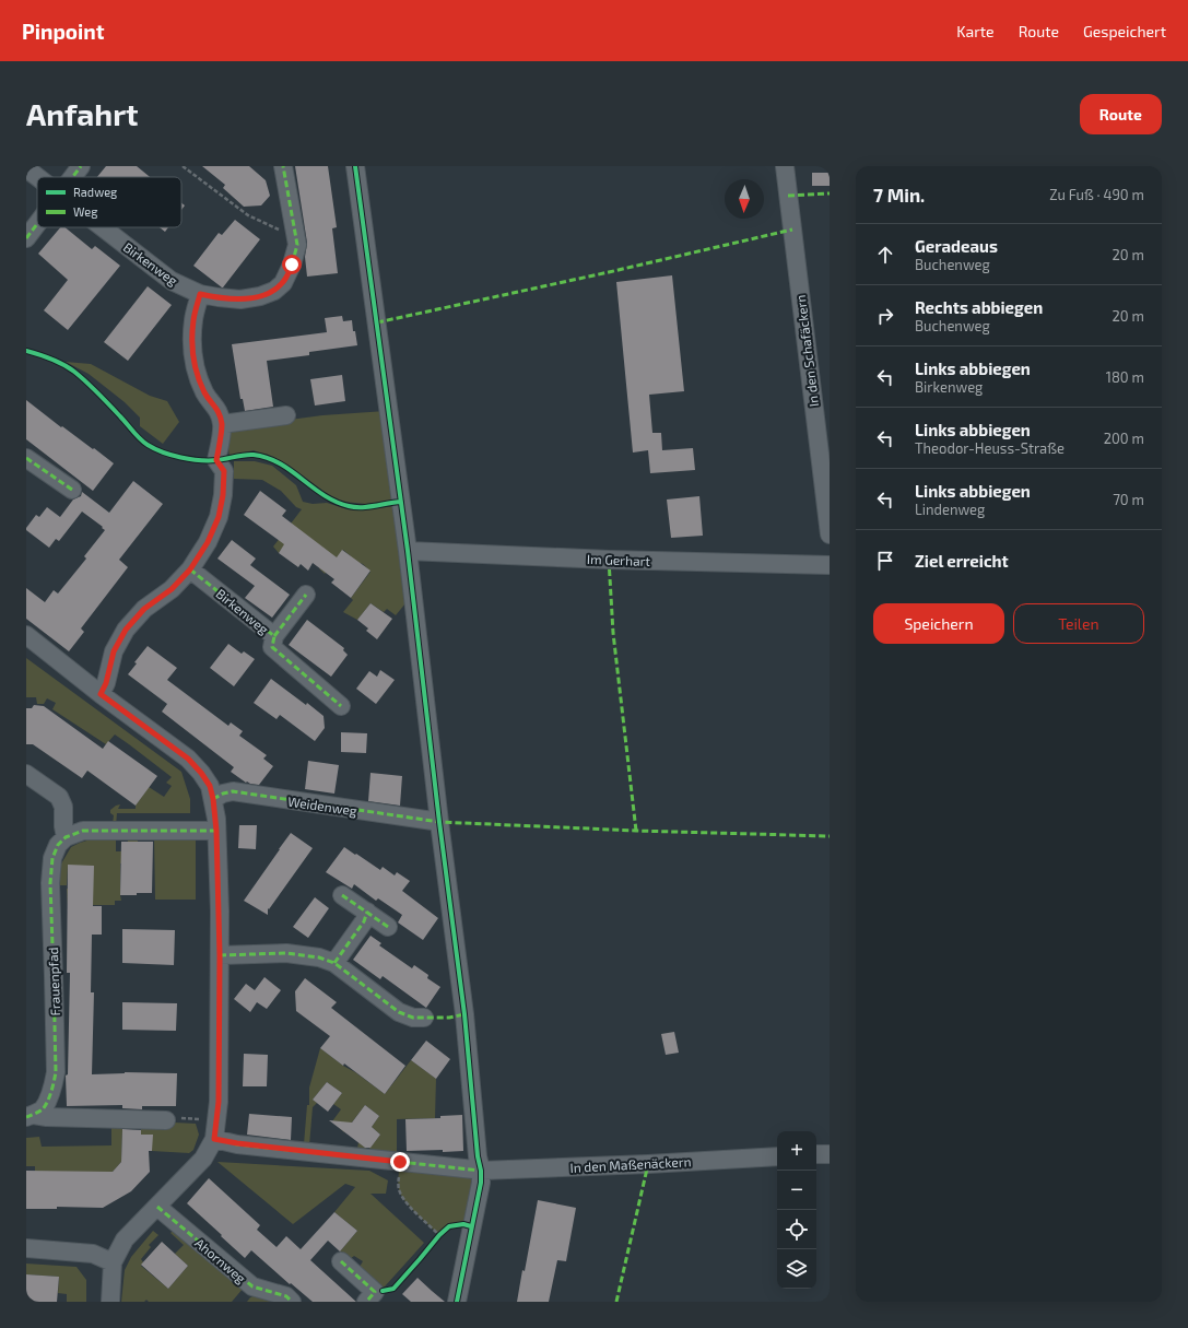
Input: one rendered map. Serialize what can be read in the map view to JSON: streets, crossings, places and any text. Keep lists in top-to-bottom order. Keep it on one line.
{"streets":{"street":["Birkenweg","In den Schafäckern","Im Gerhart","Weidenweg","Frauenpfad","In den Maßenäckern","Ahornweg"]},"legend":["Radweg","Weg"],"north":"bottom","page":{"header":"Pinpoint","nav":["Karte","Route","Gespeichert"],"buttons":["Route",["Speichern","Teilen"]],"title":"Anfahrt","heading":["7 Min.","Zu Fuß · 490 m"],"list":[["Geradeaus","Buchenweg","20 m"],["Rechts abbiegen","Buchenweg","20 m"],["Links abbiegen","Birkenweg","180 m"],["Links abbiegen","Theodor-Heuss-Straße","200 m"],["Links abbiegen","Lindenweg","70 m"],"Ziel erreicht"],"map_buttons":["+","−"]}}
